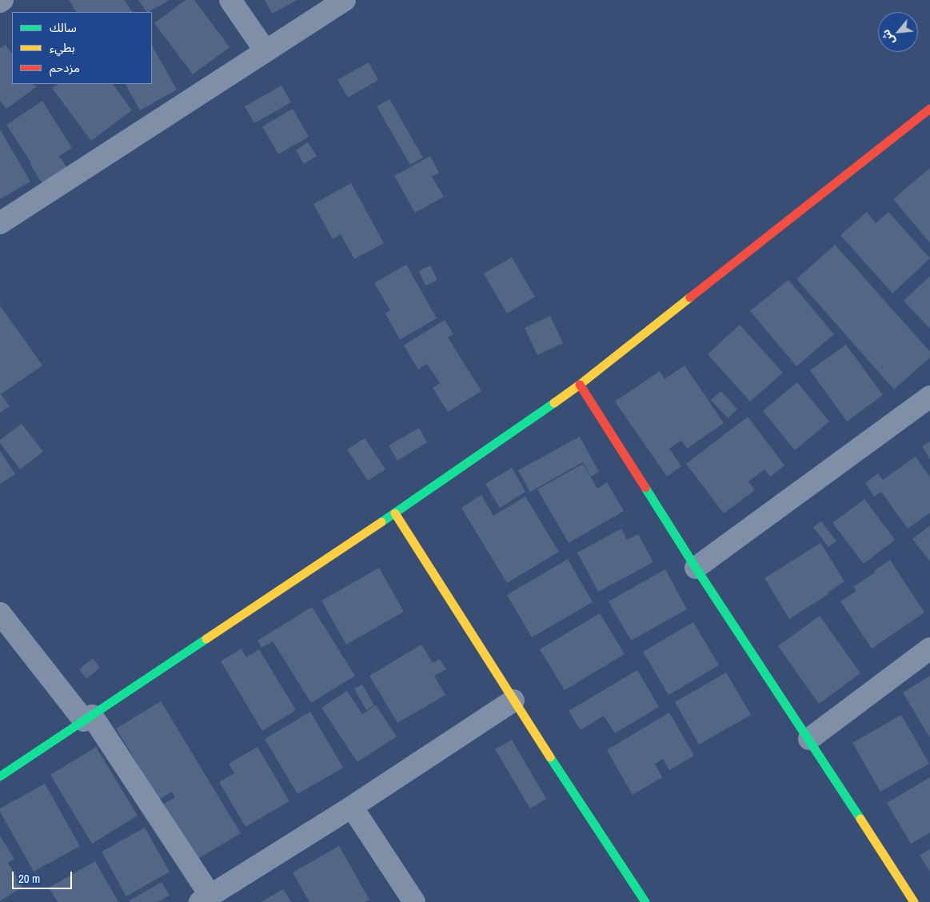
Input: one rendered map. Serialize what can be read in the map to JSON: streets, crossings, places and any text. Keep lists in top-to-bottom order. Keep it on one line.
{"legend":["سالك","بطيء","مزدحم"],"scale_bar":"20 m","north":"bottom left"}
